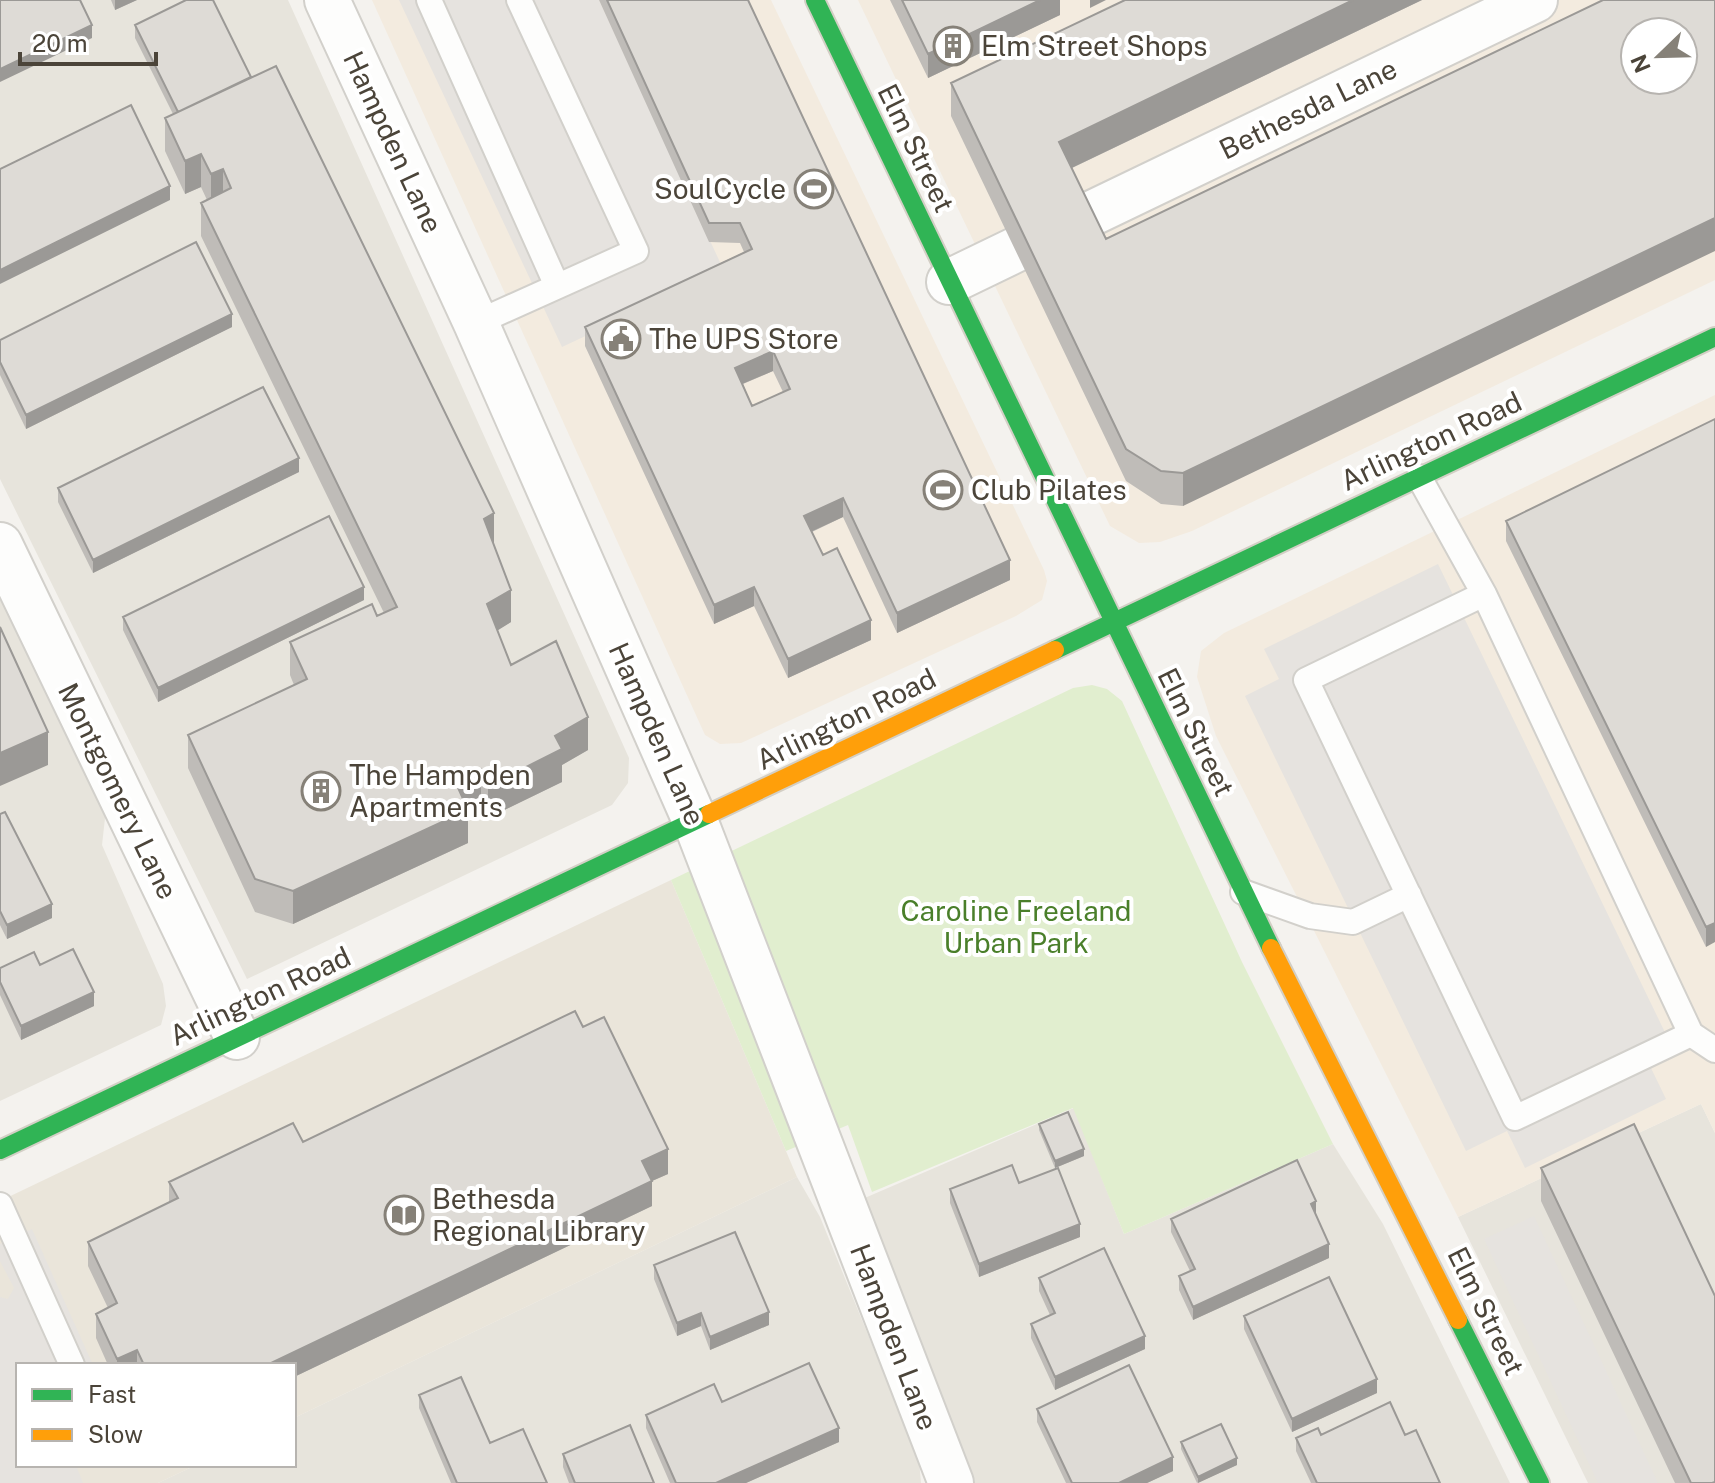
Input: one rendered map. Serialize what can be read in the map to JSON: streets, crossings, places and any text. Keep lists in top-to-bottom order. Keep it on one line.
{"streets":{"main road":["Elm Street","Arlington Road"],"street":["Bethesda Lane","Hampden Lane","Montgomery Lane"]},"crossings":[["Hampden Lane","Arlington Road"],["Elm Street","Arlington Road"],["Arlington Road","Montgomery Lane"]],"parks":["Caroline Freeland Urban Park"],"places":{"building":["Elm Street Shops","The Hampden Apartments"],"sports":["SoulCycle","Club Pilates"],"public building":["The UPS Store"],"library":["Bethesda Regional Library"]},"legend":["Fast","Slow"],"scale_bar":"20 m","north":"bottom left"}
